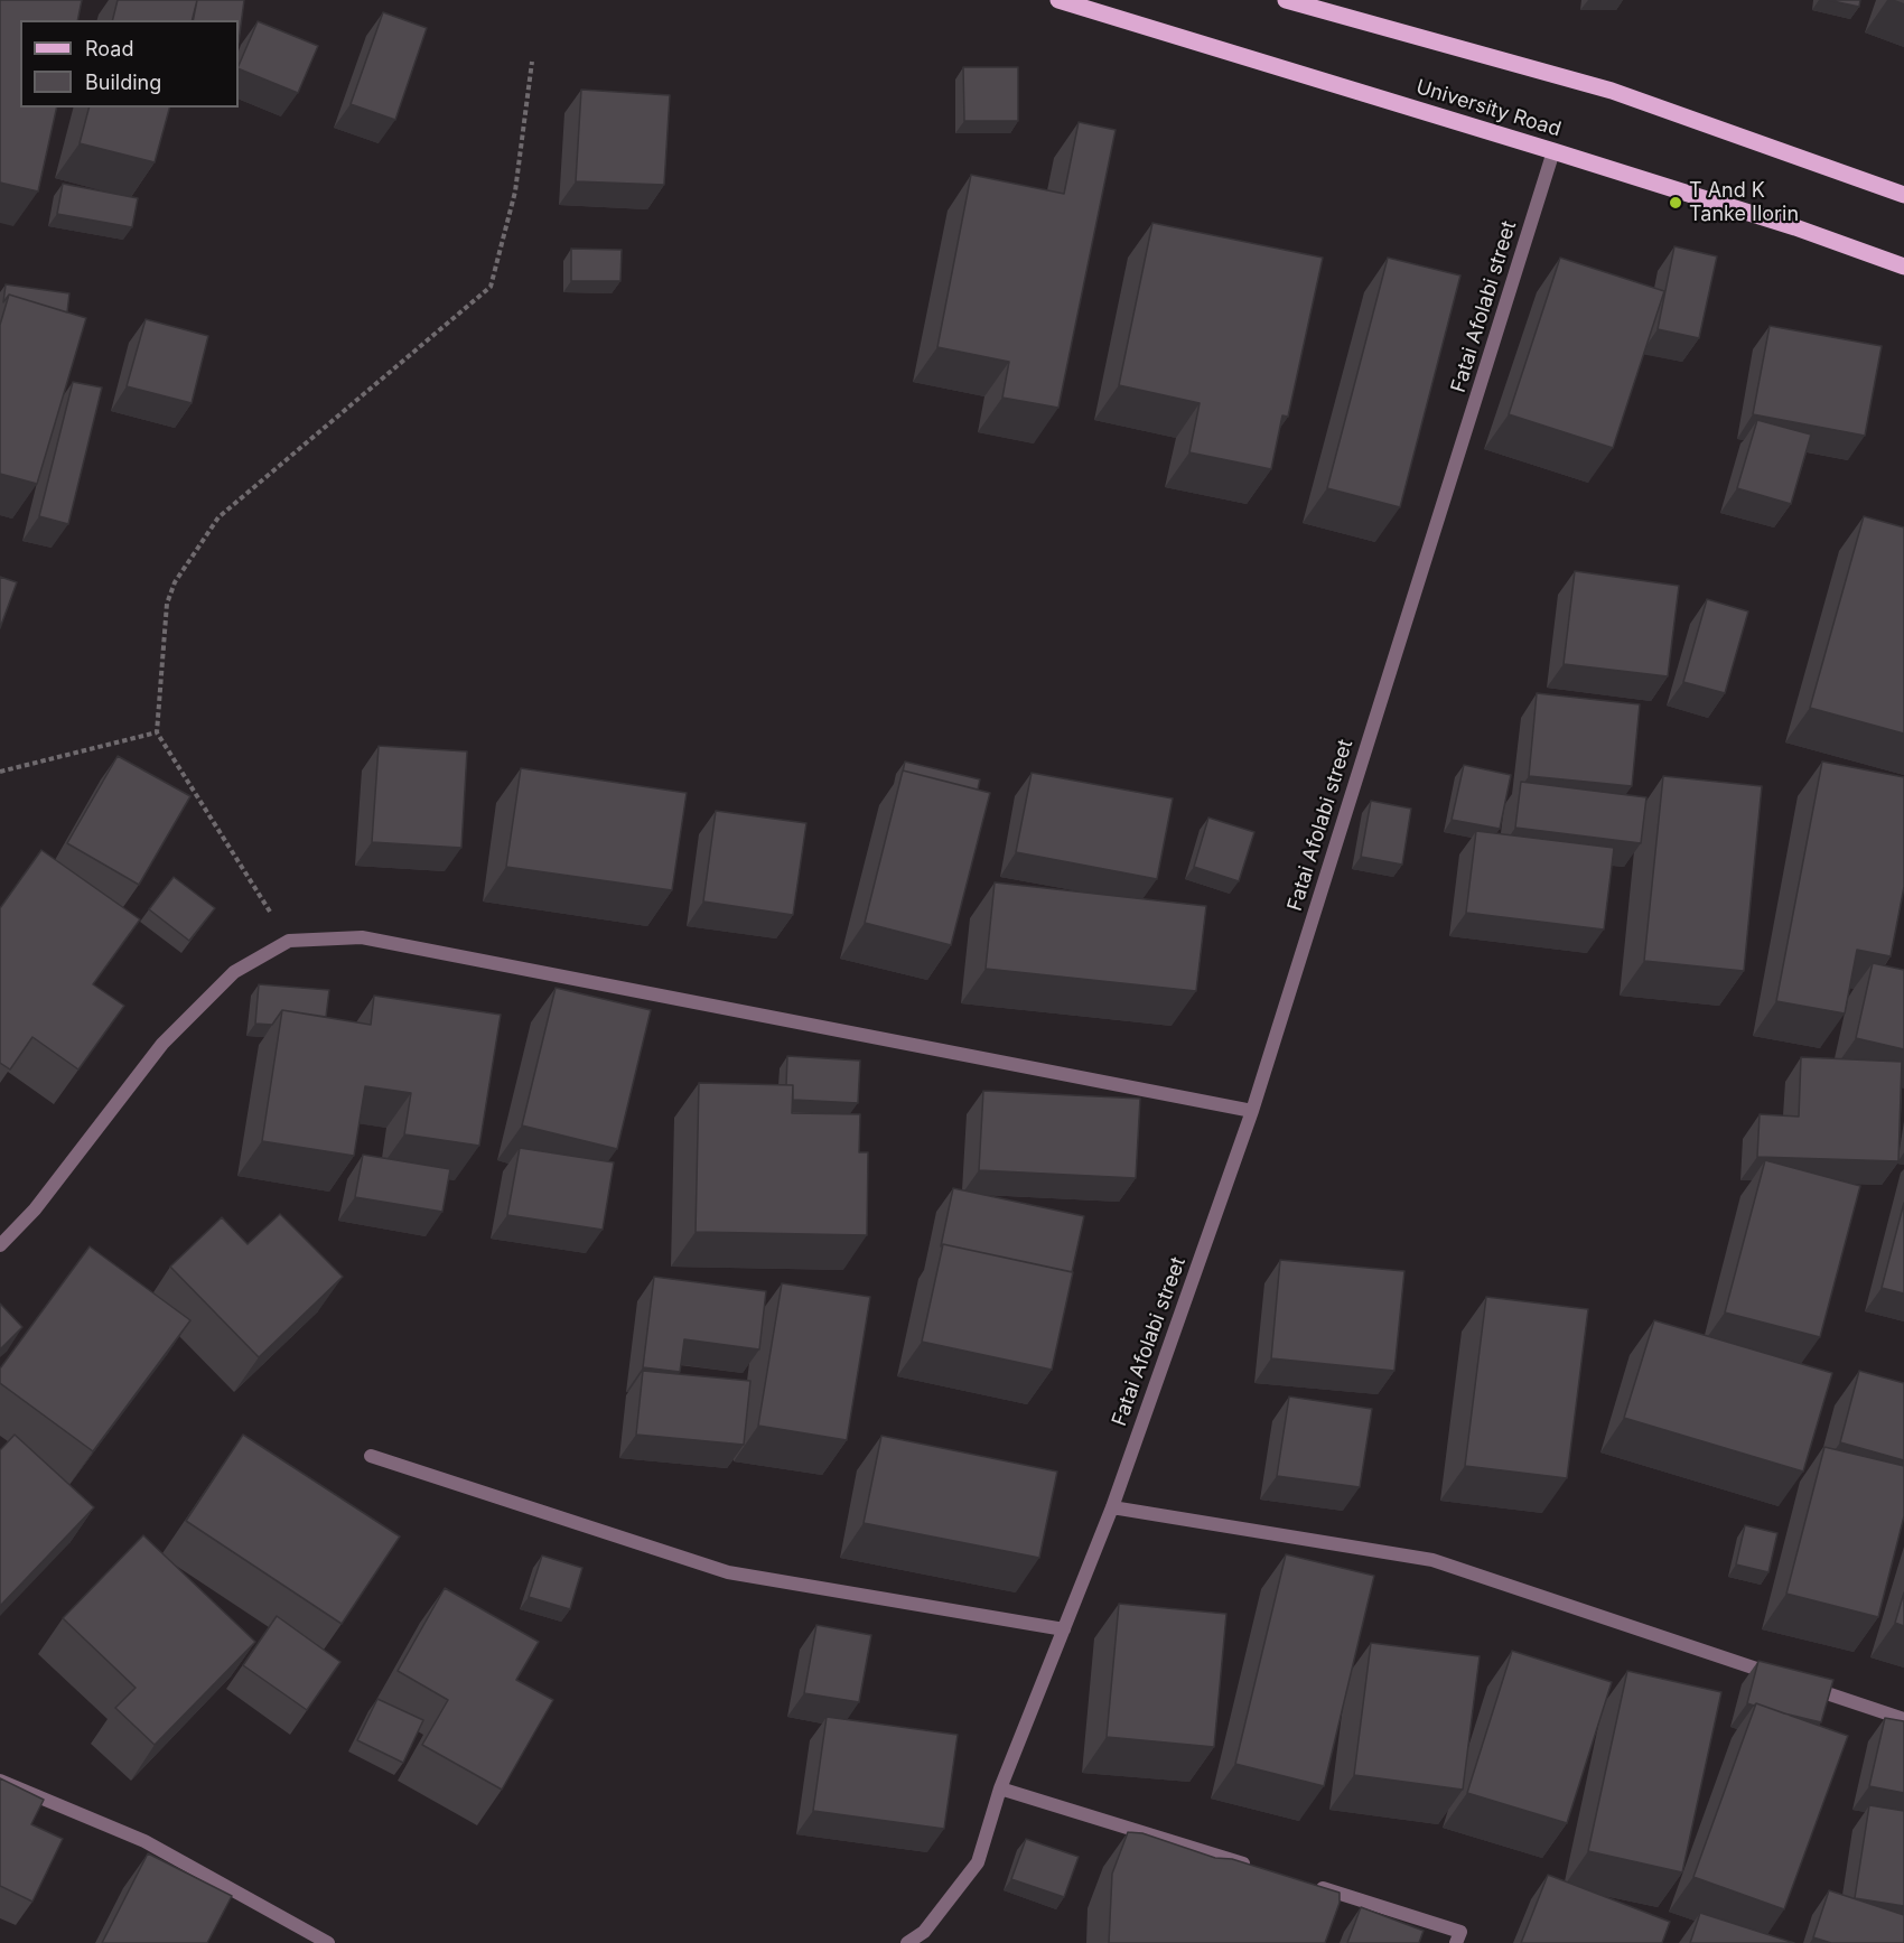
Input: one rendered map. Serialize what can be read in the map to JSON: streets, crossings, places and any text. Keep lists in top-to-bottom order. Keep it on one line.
{"streets":{"main road":["University Road"],"street":["Fatai Afolabi street"]},"crossings":[["University Road","Fatai Afolabi street"]],"places":["T And K Tanke Ilorin"],"legend":["Road","Building"]}
